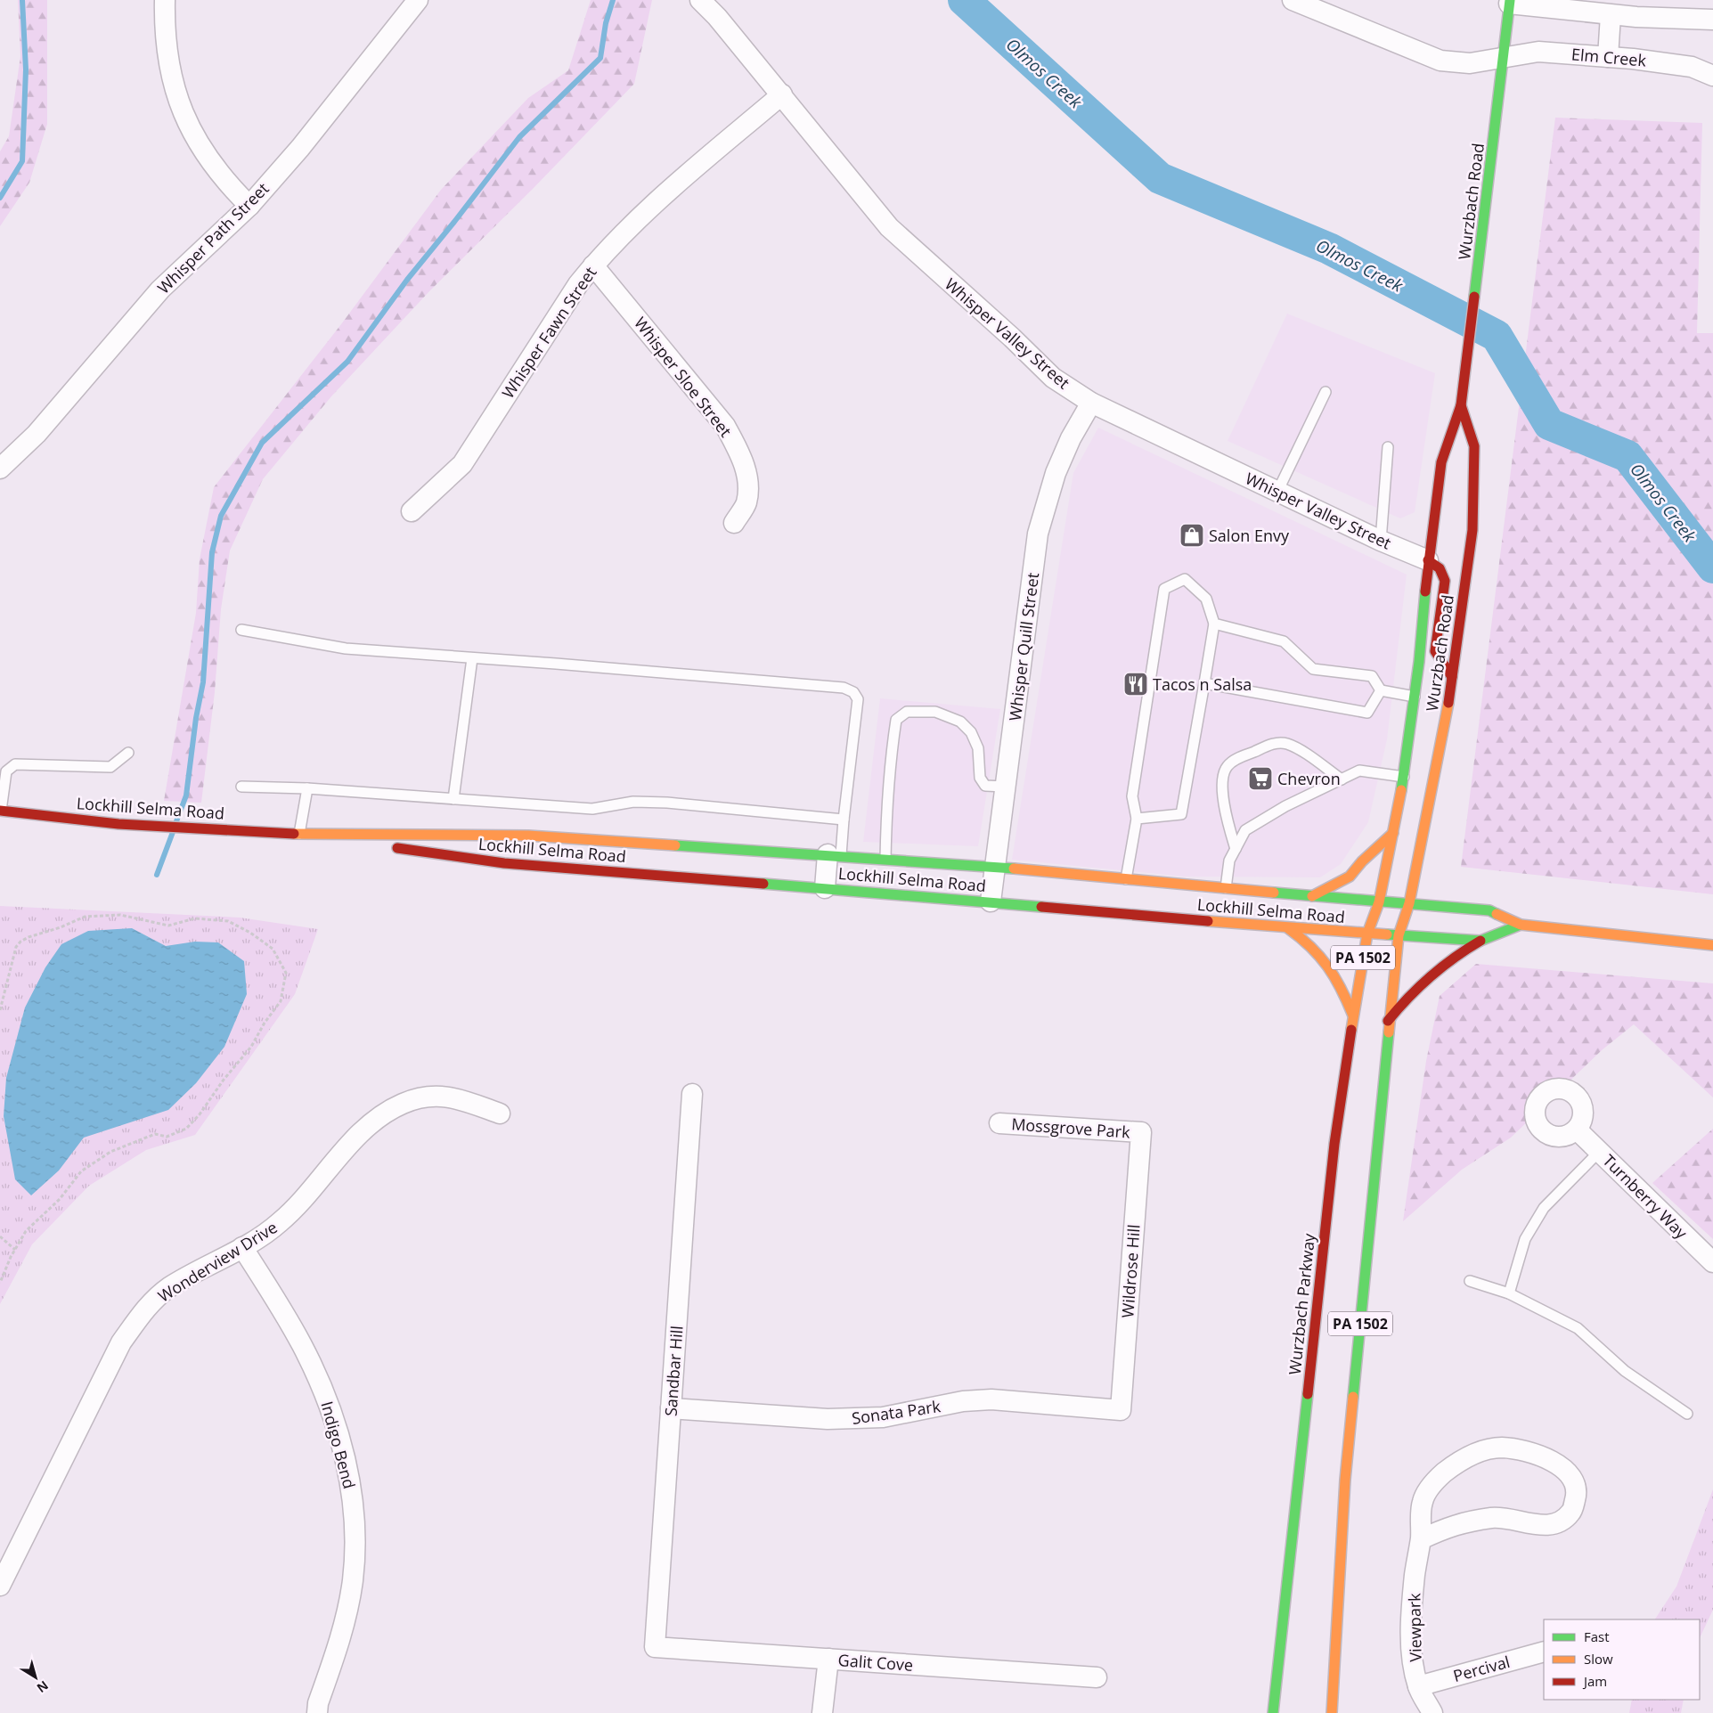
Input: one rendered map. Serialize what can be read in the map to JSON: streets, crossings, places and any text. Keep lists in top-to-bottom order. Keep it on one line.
{"streets":{"main road":["Wurzbach Road","Lockhill Selma Road","PA 1502","Wurzbach Parkway"],"street":["Elm Creek","Whisper Path Street","Whisper Fawn Street","Whisper Valley Street","Whisper Sloe Street","Whisper Quill Street","Mossgrove Park","Turnberry Way","Wonderview Drive","Wildrose Hill","Sandbar Hill","Sonata Park","Indigo Bend","Viewpark","Galit Cove","Percival"]},"crossings":[["Elm Creek","Wurzbach Road"],["Wurzbach Road","Whisper Valley Street"],["Wurzbach Road","Lockhill Selma Road"],["Wurzbach Road","PA 1502"],["Wurzbach Road","Wurzbach Parkway"],["Whisper Fawn Street","Whisper Valley Street"],["Whisper Fawn Street","Whisper Sloe Street"],["Whisper Valley Street","Whisper Quill Street"],["Whisper Quill Street","Lockhill Selma Road"],["Lockhill Selma Road","PA 1502"],["Lockhill Selma Road","Wurzbach Parkway"],["Mossgrove Park","Wildrose Hill"],["Wonderview Drive","Indigo Bend"],["Wildrose Hill","Sonata Park"],["Sandbar Hill","Sonata Park"],["Sandbar Hill","Galit Cove"],["Viewpark","Percival"]],"water":["Olmos Creek"],"places":{"shop":["Salon Envy"],"restaurant":["Tacos n Salsa"],"supermarket":["Chevron"]},"legend":["Fast","Slow","Jam"],"north":"bottom right"}
